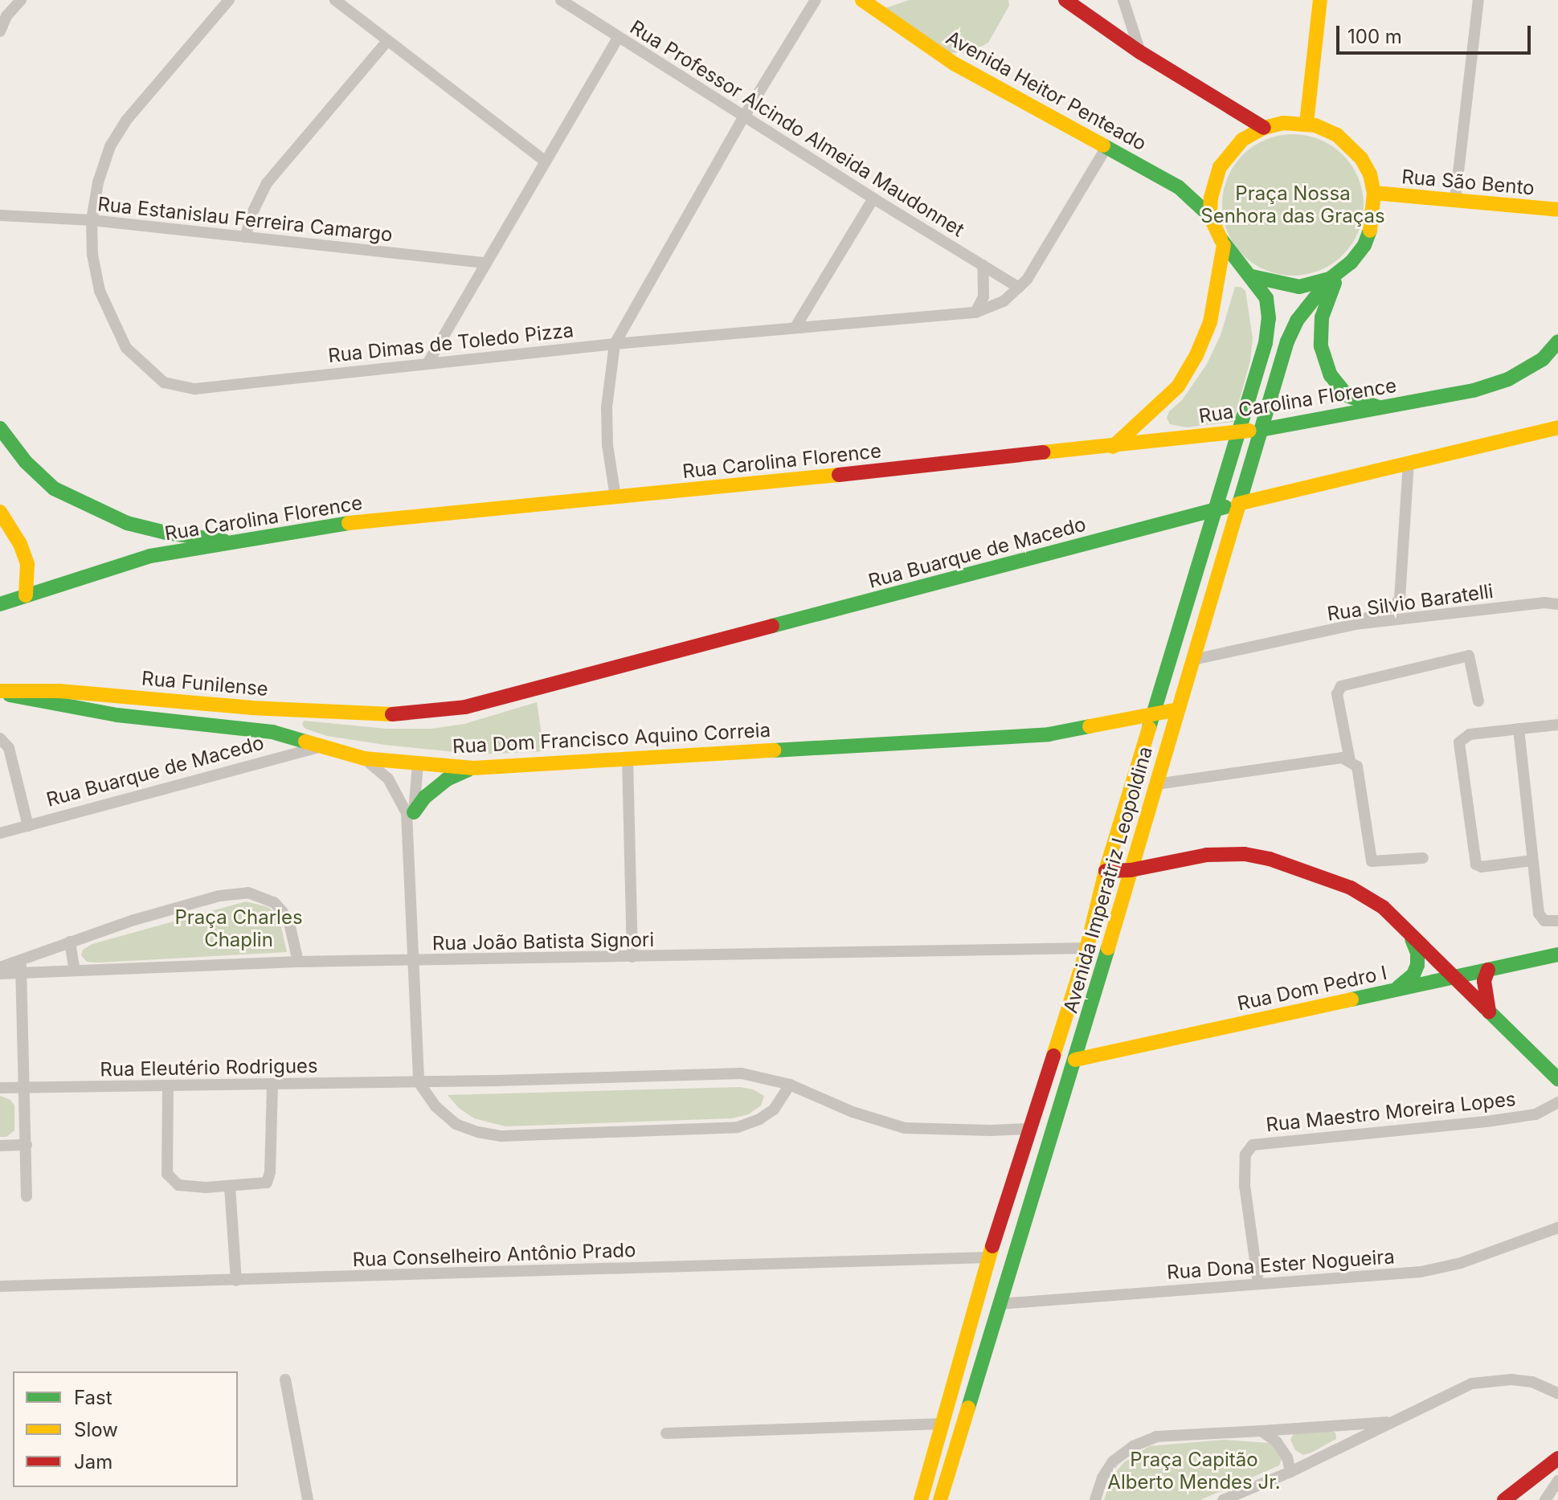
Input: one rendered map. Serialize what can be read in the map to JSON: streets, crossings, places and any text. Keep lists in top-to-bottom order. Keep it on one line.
{"streets":{"main road":["Avenida Heitor Penteado","Rua São Bento","Rua Carolina Florence","Rua Buarque de Macedo","Rua Funilense","Rua Dom Francisco Aquino Correia","Avenida Imperatriz Leopoldina","Rua Dom Pedro I"],"street":["Rua Professor Alcindo Almeida Maudonnet","Rua Estanislau Ferreira Camargo","Rua Dimas de Toledo Pizza","Rua Silvio Baratelli","Rua João Batista Signori","Rua Eleutério Rodrigues","Rua Maestro Moreira Lopes","Rua Conselheiro Antônio Prado","Rua Dona Ester Nogueira"]},"crossings":[["Avenida Heitor Penteado","Rua São Bento"],["Avenida Heitor Penteado","Rua Dimas de Toledo Pizza"],["Avenida Heitor Penteado","Avenida Imperatriz Leopoldina"],["Rua Professor Alcindo Almeida Maudonnet","Rua Dimas de Toledo Pizza"],["Rua São Bento","Avenida Imperatriz Leopoldina"],["Rua Estanislau Ferreira Camargo","Rua Dimas de Toledo Pizza"],["Rua Carolina Florence","Avenida Imperatriz Leopoldina"],["Rua Buarque de Macedo","Rua Funilense"],["Rua Buarque de Macedo","Rua Dom Francisco Aquino Correia"],["Rua Buarque de Macedo","Avenida Imperatriz Leopoldina"],["Rua Silvio Baratelli","Avenida Imperatriz Leopoldina"],["Rua Funilense","Rua Dom Francisco Aquino Correia"],["Rua Dom Francisco Aquino Correia","Avenida Imperatriz Leopoldina"],["Avenida Imperatriz Leopoldina","Rua João Batista Signori"],["Avenida Imperatriz Leopoldina","Rua Dom Pedro I"],["Avenida Imperatriz Leopoldina","Rua Eleutério Rodrigues"],["Avenida Imperatriz Leopoldina","Rua Conselheiro Antônio Prado"],["Avenida Imperatriz Leopoldina","Rua Dona Ester Nogueira"],["Rua Maestro Moreira Lopes","Rua Dona Ester Nogueira"]],"parks":["Praça Nossa Senhora das Graças","Praça Charles Chaplin","Praça Capitão Alberto Mendes Jr."],"legend":["Fast","Slow","Jam"],"scale_bar":"100 m"}
